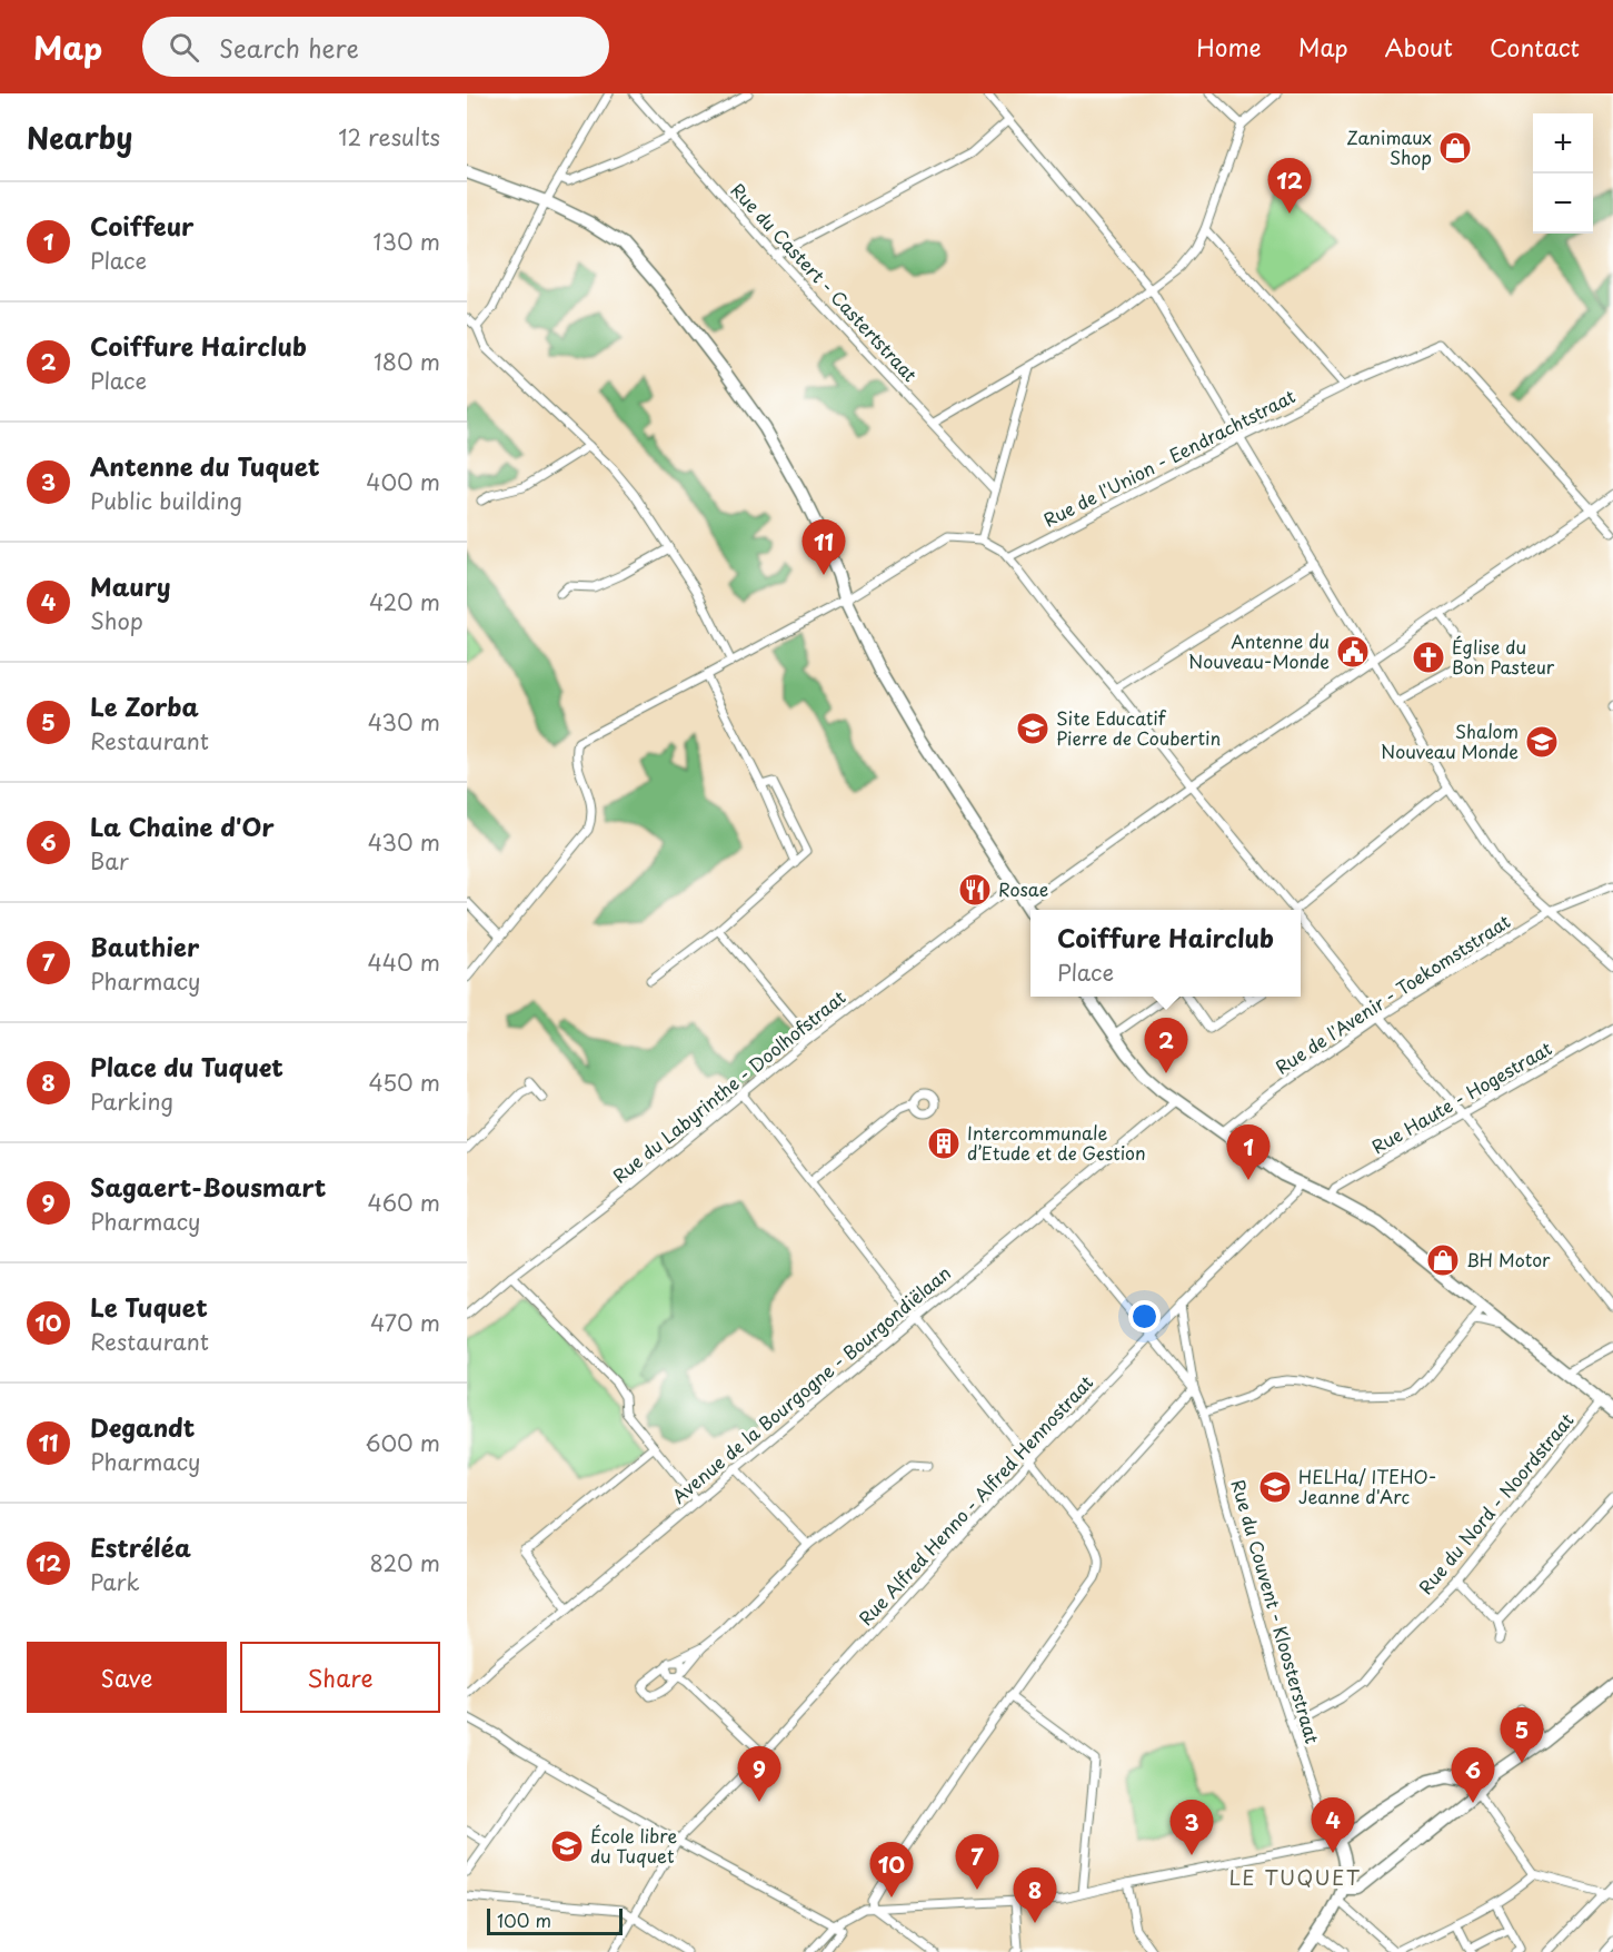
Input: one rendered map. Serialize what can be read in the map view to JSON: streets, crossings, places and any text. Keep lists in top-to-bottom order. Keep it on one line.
{"streets":{"street":["Rue du Castert - Castertstraat","Rue de l'Union - Eendrachtstraat","Rue de l'Avenir - Toekomststraat","Rue du Labyrinthe - Doolhofstraat","Rue Haute - Hogestraat","Avenue de la Bourgogne - Bourgondiëlaan","Rue Alfred Henno - Alfred Hennostraat","Rue du Nord - Noordstraat","Rue du Couvent - Kloosterstraat"]},"crossings":[["Avenue de la Bourgogne - Bourgondiëlaan","Rue du Couvent - Kloosterstraat"],["Rue Alfred Henno - Alfred Hennostraat","Rue du Couvent - Kloosterstraat"],["Rue du Nord - Noordstraat","Rue du Couvent - Kloosterstraat"]],"districts":["LE TUQUET"],"places":{"shop":["Zanimaux Shop","BH Motor"],"public building":["Antenne du Nouveau-Monde"],"church":["Église du Bon Pasteur"],"school or university":["Site Educatif Pierre de Coubertin","Shalom Nouveau Monde","HELHa/ ITEHO- Jeanne d'Arc","École libre du Tuquet"],"restaurant":["Rosae"],"building":["Intercommunale d’Etude et de Gestion"]},"scale_bar":"100 m","page":{"header":"Map","search":"Search here","nav":["Home","Map","About","Contact"],"heading":["Nearby","12 results"],"map_buttons":["+","−"],"pins":["12","11","2","1","5","9","6","4","3","7","10","8"],"list":[{"mark":"1","name":"Coiffeur","note":"Place","value":"130 m"},{"mark":"2","name":"Coiffure Hairclub","note":"Place","value":"180 m"},{"mark":"3","name":"Antenne du Tuquet","note":"Public building","value":"400 m"},{"mark":"4","name":"Maury","note":"Shop","value":"420 m"},{"mark":"5","name":"Le Zorba","note":"Restaurant","value":"430 m"},{"mark":"6","name":"La Chaine d'Or","note":"Bar","value":"430 m"},{"mark":"7","name":"Bauthier","note":"Pharmacy","value":"440 m"},{"mark":"8","name":"Place du Tuquet","note":"Parking","value":"450 m"},{"mark":"9","name":"Sagaert-Bousmart","note":"Pharmacy","value":"460 m"},{"mark":"10","name":"Le Tuquet","note":"Restaurant","value":"470 m"},{"mark":"11","name":"Degandt","note":"Pharmacy","value":"600 m"},{"mark":"12","name":"Estréléa","note":"Park","value":"820 m"}],"popup":["Coiffure Hairclub","Place"],"buttons":["Save","Share"],"scale":"100 m"}}
